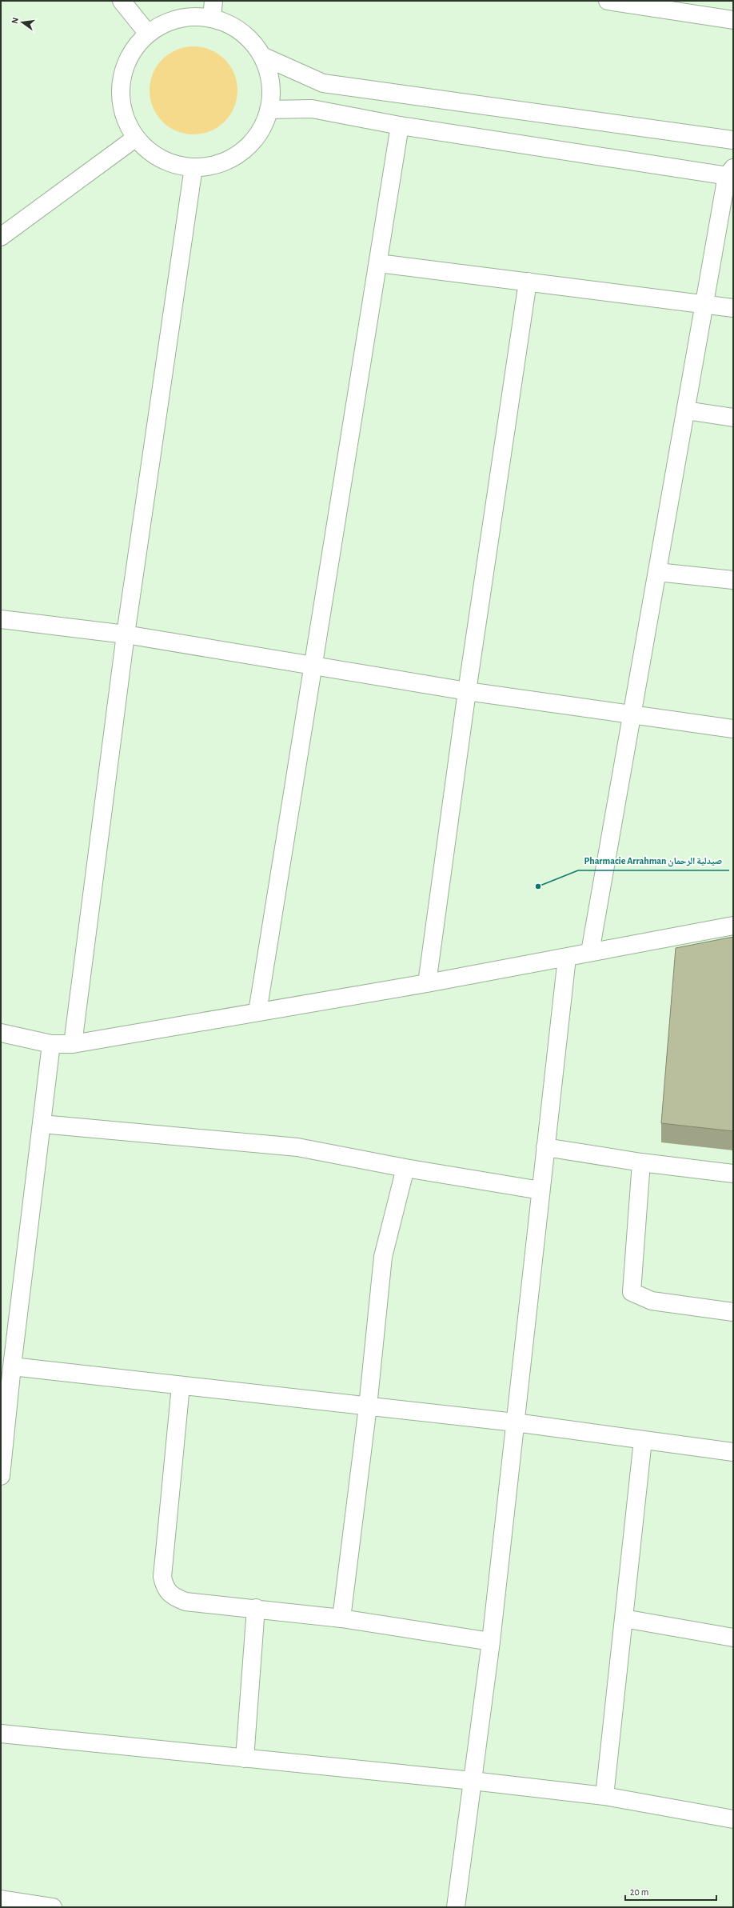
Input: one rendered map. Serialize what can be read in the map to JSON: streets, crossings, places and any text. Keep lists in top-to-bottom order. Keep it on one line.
{"places":["Pharmacie Arrahman صيدلية الرحمان"],"scale_bar":"20 m","north":"left"}
